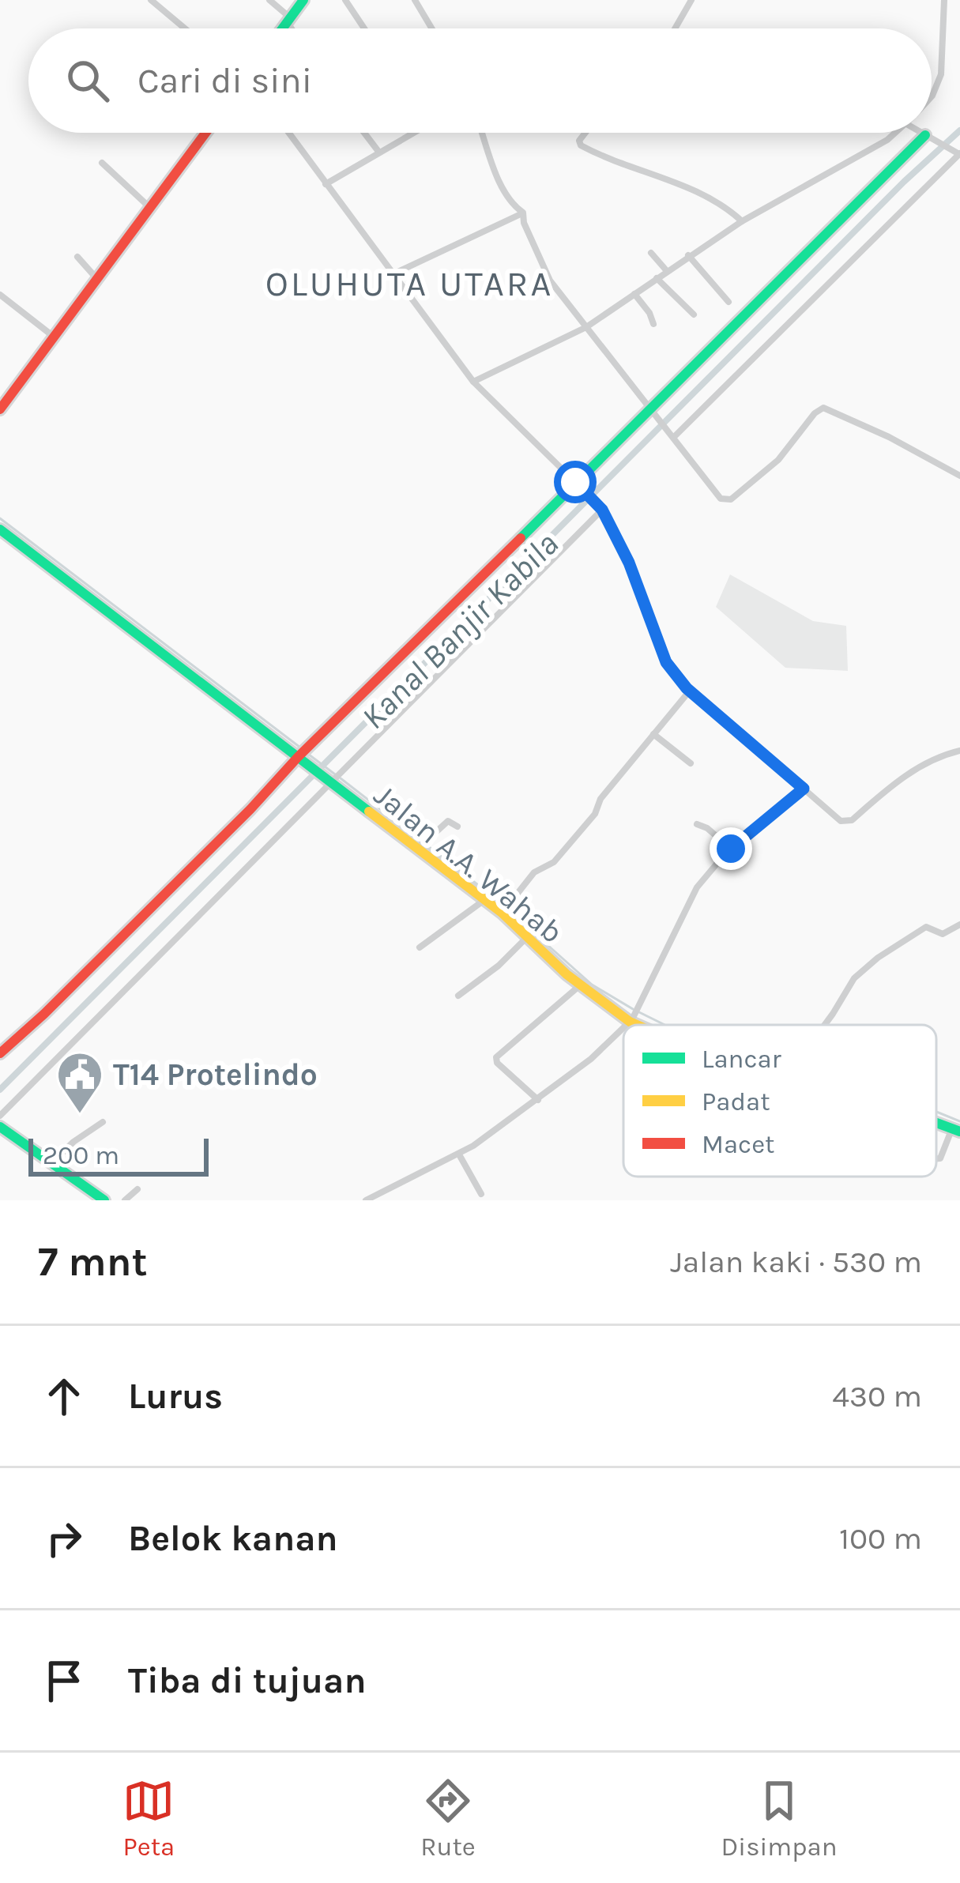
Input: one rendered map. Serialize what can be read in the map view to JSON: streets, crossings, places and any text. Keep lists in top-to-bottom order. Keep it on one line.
{"streets":{"street":["Jalan A.A. Wahab"]},"districts":["OLUHUTA UTARA"],"water":["Kanal Banjir Kabila"],"places":{"public building":["T14 Protelindo"]},"legend":["Lancar","Padat","Macet"],"scale_bar":"200 m","page":{"search":"Cari di sini","scale":"200 m","heading":["7 mnt","Jalan kaki · 530 m"],"list":[["Lurus","430 m"],["Belok kanan","100 m"],"Tiba di tujuan"],"nav":["Peta","Rute","Disimpan"]}}
